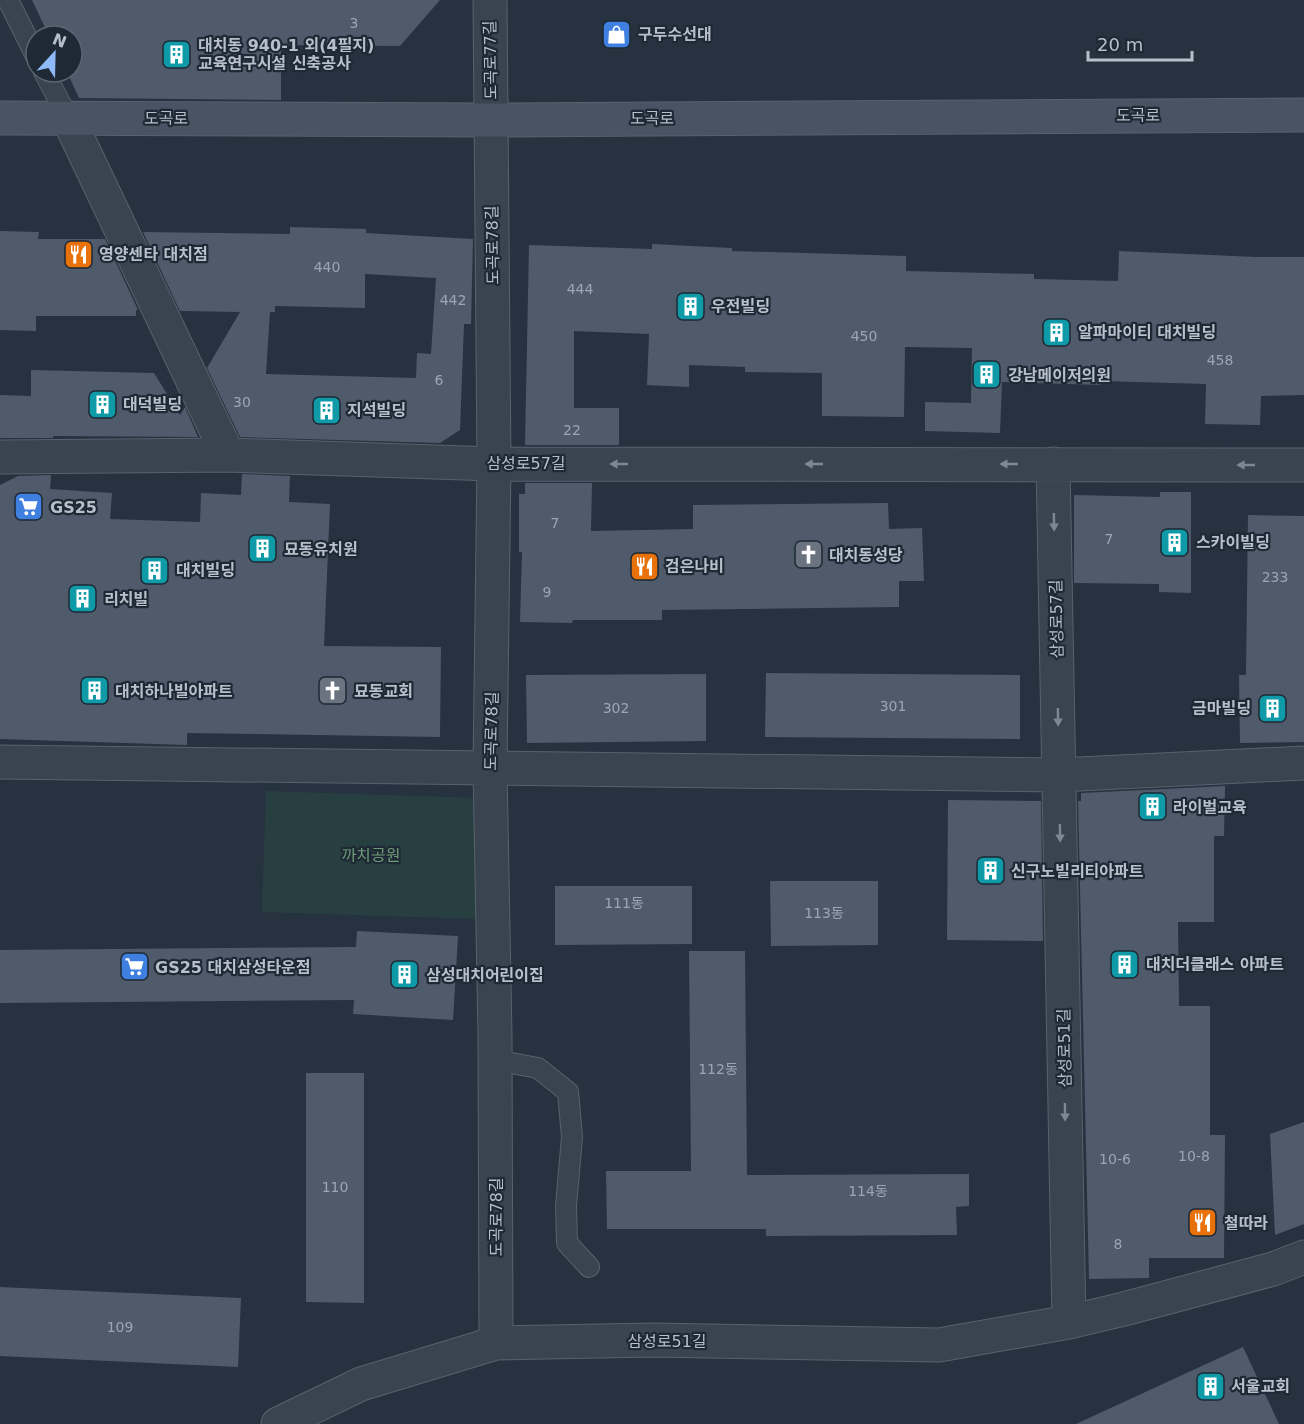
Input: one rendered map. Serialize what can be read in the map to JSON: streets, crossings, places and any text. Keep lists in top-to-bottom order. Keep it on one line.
{"streets":{"main road":["도곡로"],"street":["도곡로77길","도곡로78길","삼성로57길","삼성로51길"]},"crossings":[["도곡로77길","도곡로"],["도곡로77길","도곡로78길"],["도곡로","도곡로78길"],["도곡로78길","삼성로57길"],["도곡로78길","삼성로51길"],["삼성로57길","삼성로51길"]],"parks":["까치공원"],"places":{"shop":["구두수선대"],"building":["대치동 940-1 외(4필지) 교육연구시설 신축공사","우전빌딩","알파마이티 대치빌딩","강남메이저의원","대덕빌딩","지석빌딩","스카이빌딩","묘동유치원","대치빌딩","리치빌","대치하나빌아파트","금마빌딩","라이벌교육","신구노빌리티아파트","대치더클래스 아파트","삼성대치어린이집","서울교회"],"restaurant":["영양센타 대치점","검은나비","철따라"],"supermarket":["GS25","GS25 대치삼성타운점"],"church":["대치동성당","묘동교회"]},"house_numbers":["3","440","444","442","450","458","6","30","22","7","7","233","9","301","302","111동","113동","112동","10-8","10-6","110","114동","8","109"],"scale_bar":"20 m","north":"top"}
